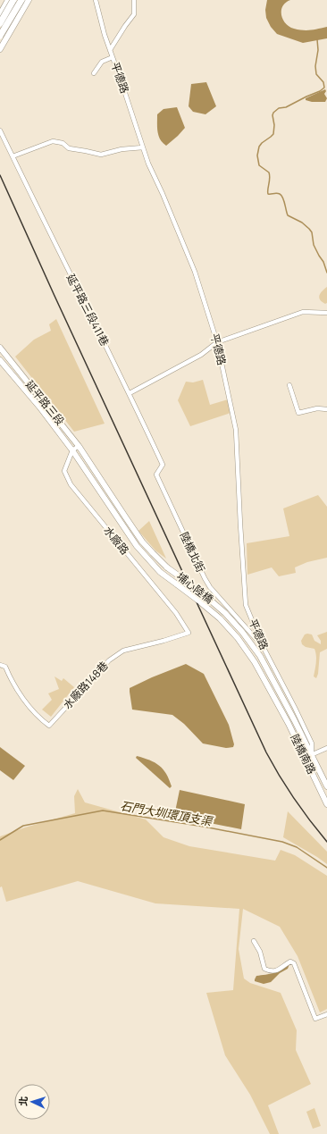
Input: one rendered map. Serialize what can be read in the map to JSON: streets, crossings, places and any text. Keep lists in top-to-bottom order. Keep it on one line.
{"streets":{"main road":["延平路三段","埔心陸橋","陸橋南路"],"street":["平德路","延平路三段411巷","水廠路","陸橋北街","水廠路148巷"]},"crossings":[["平德路","陸橋北街"],["平德路","陸橋南路"],["延平路三段411巷","陸橋北街"],["延平路三段","水廠路"],["延平路三段","埔心陸橋"],["水廠路","水廠路148巷"],["埔心陸橋","陸橋南路"]],"water":["石門大圳環頂支渠"],"north":"left"}
